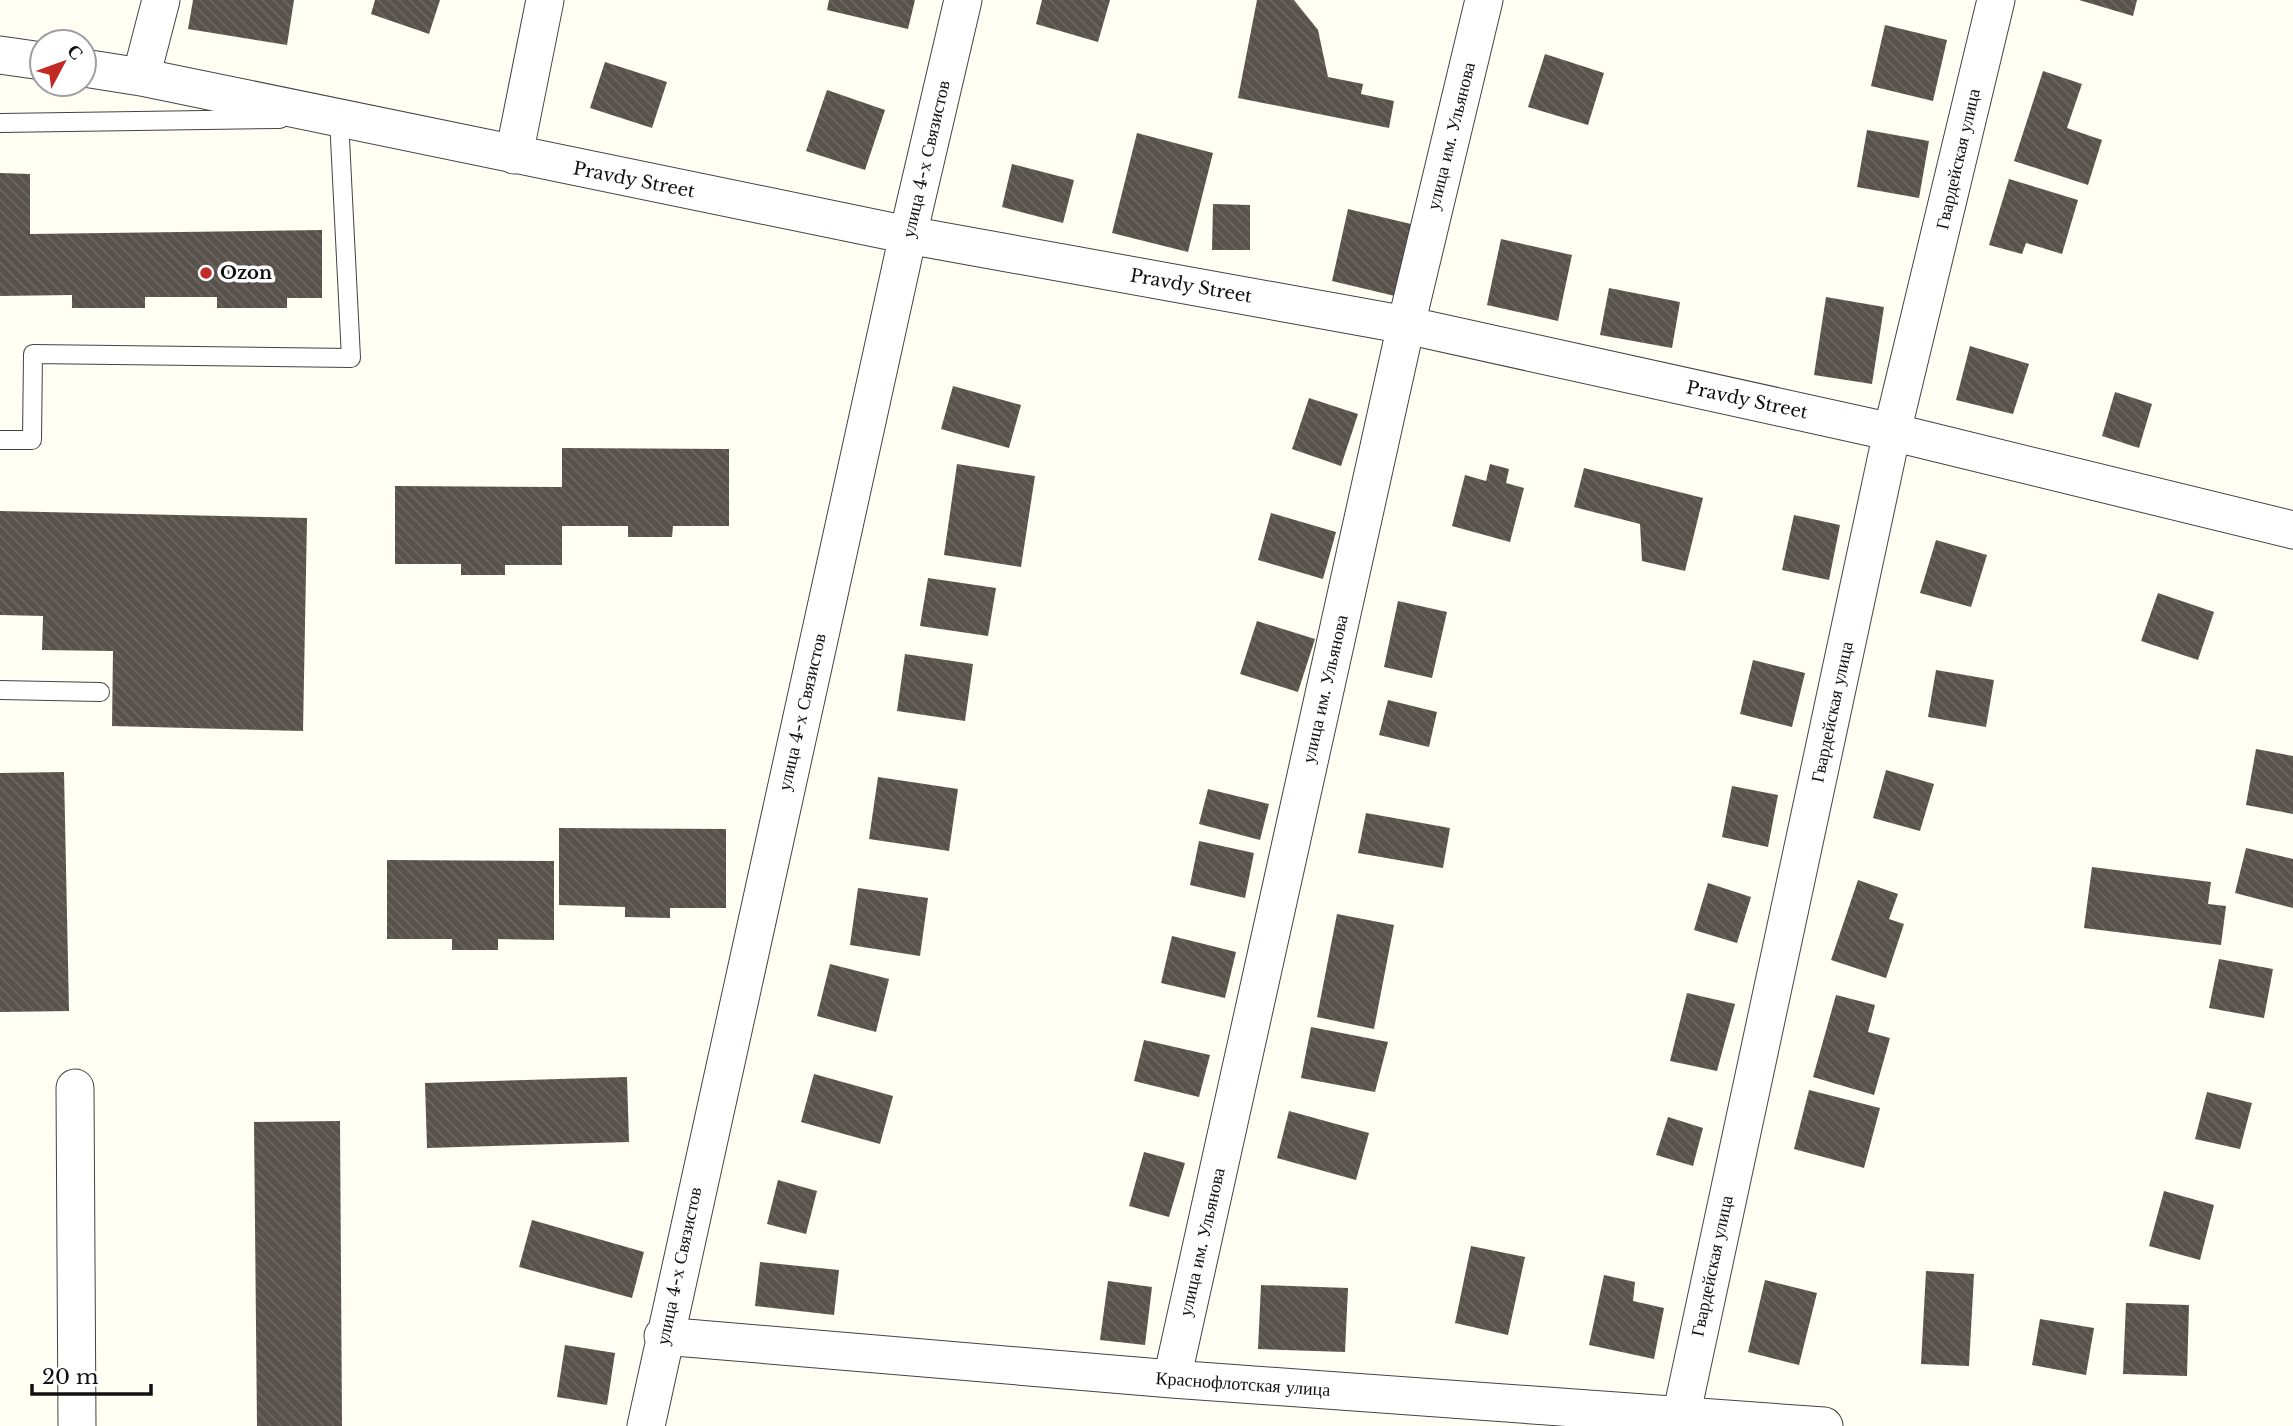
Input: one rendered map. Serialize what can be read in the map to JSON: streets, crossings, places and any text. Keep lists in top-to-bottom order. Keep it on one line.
{"streets":{"street":["улица им. Ульянова","улица 4-х Связистов","Гвардейская улица","Pravdy Street","Краснофлотская улица"]},"crossings":[["улица им. Ульянова","Pravdy Street"],["улица им. Ульянова","Краснофлотская улица"],["улица 4-х Связистов","Pravdy Street"],["улица 4-х Связистов","Краснофлотская улица"],["Гвардейская улица","Pravdy Street"],["Гвардейская улица","Краснофлотская улица"]],"places":["Ozon"],"scale_bar":"20 m","north":"top right"}
